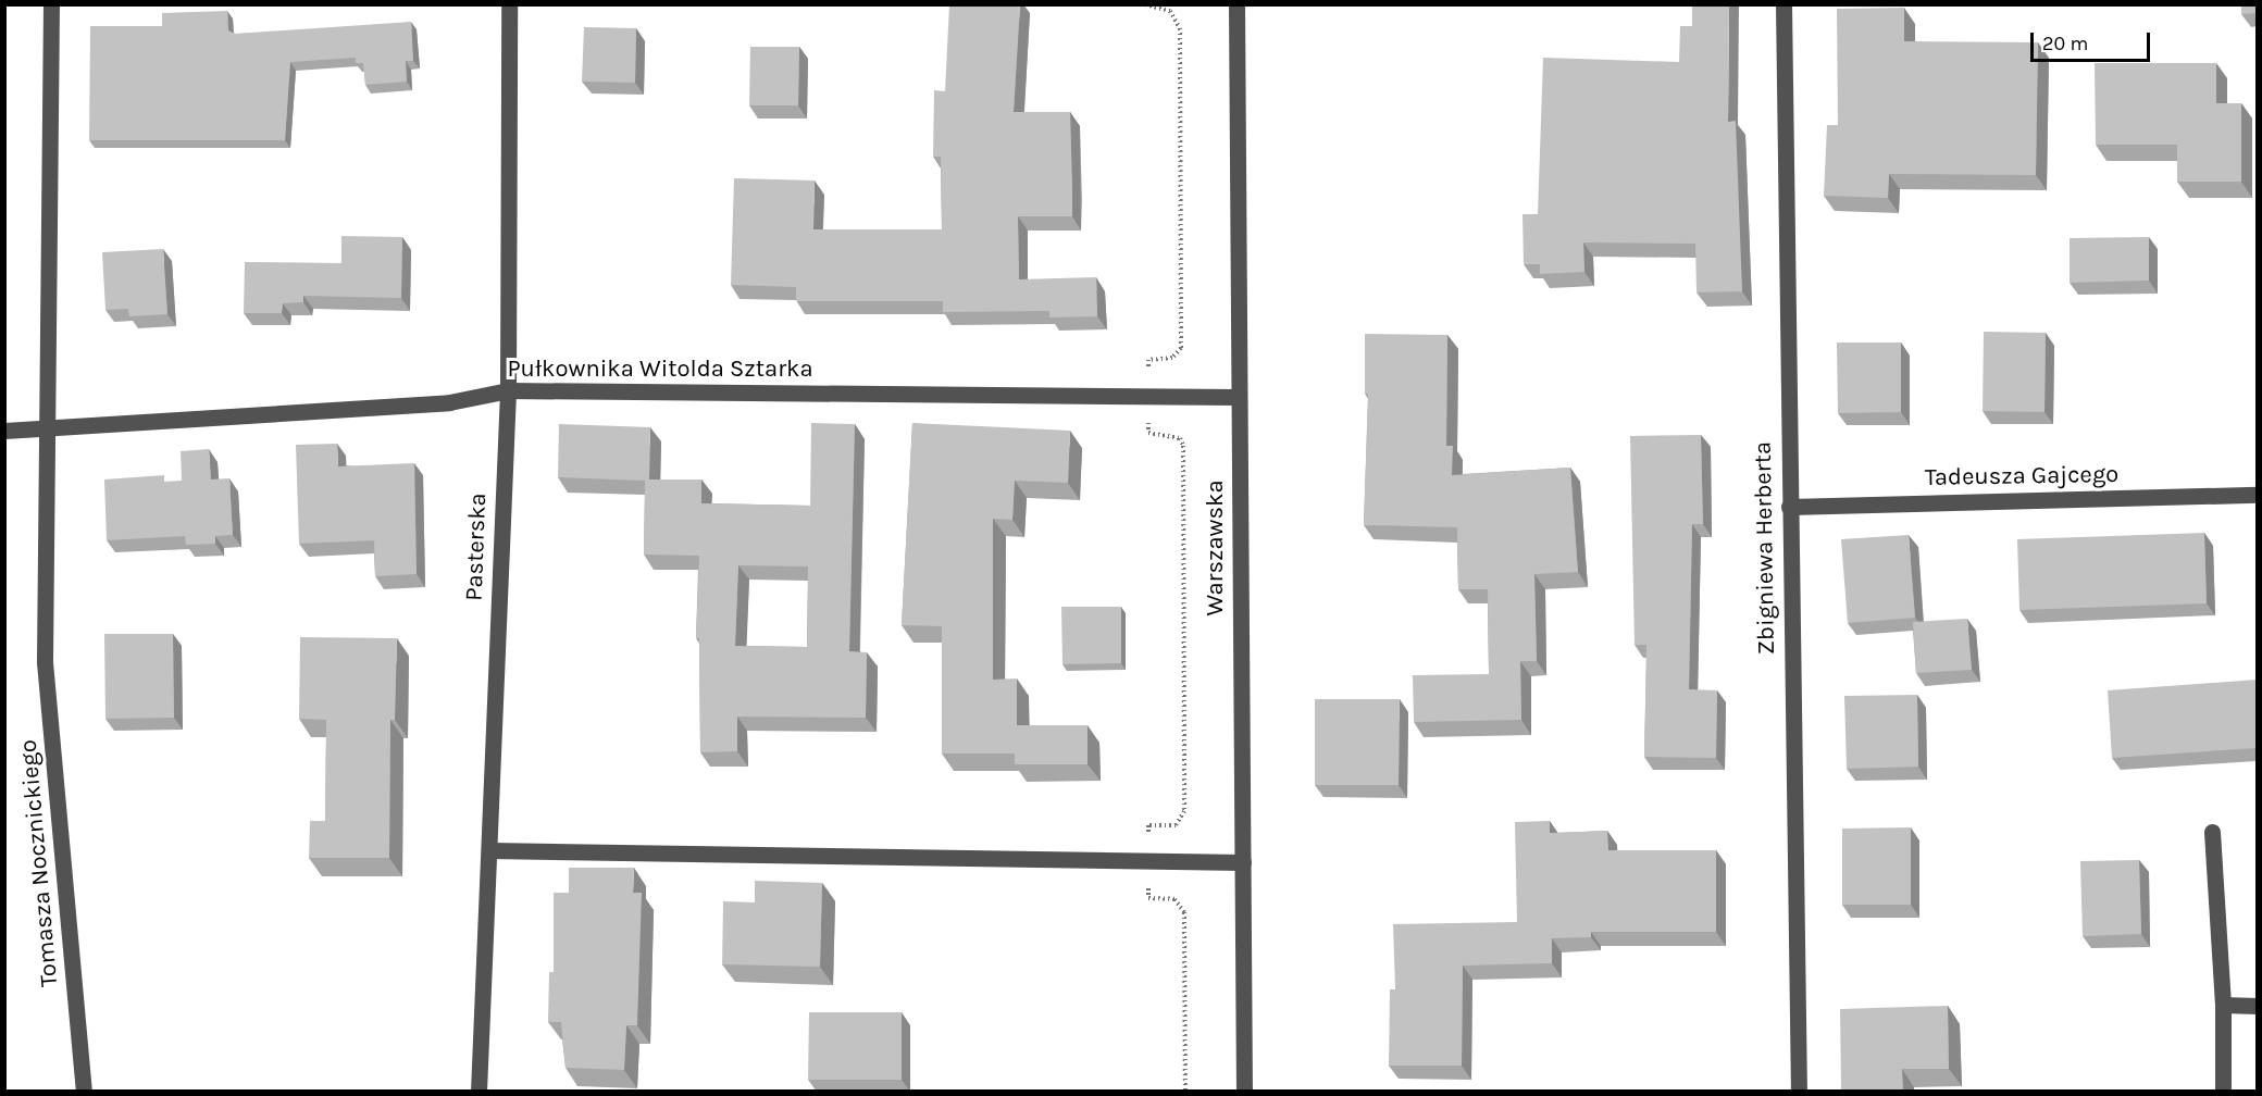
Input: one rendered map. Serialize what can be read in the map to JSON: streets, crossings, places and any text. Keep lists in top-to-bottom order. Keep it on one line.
{"streets":{"street":["Pułkownika Witolda Sztarka","Tadeusza Gajcego","Pasterska","Warszawska","Zbigniewa Herberta","Tomasza Nocznickiego"]},"crossings":[["Pułkownika Witolda Sztarka","Pasterska"],["Pułkownika Witolda Sztarka","Warszawska"],["Pułkownika Witolda Sztarka","Tomasza Nocznickiego"],["Tadeusza Gajcego","Zbigniewa Herberta"]],"scale_bar":"20 m"}
